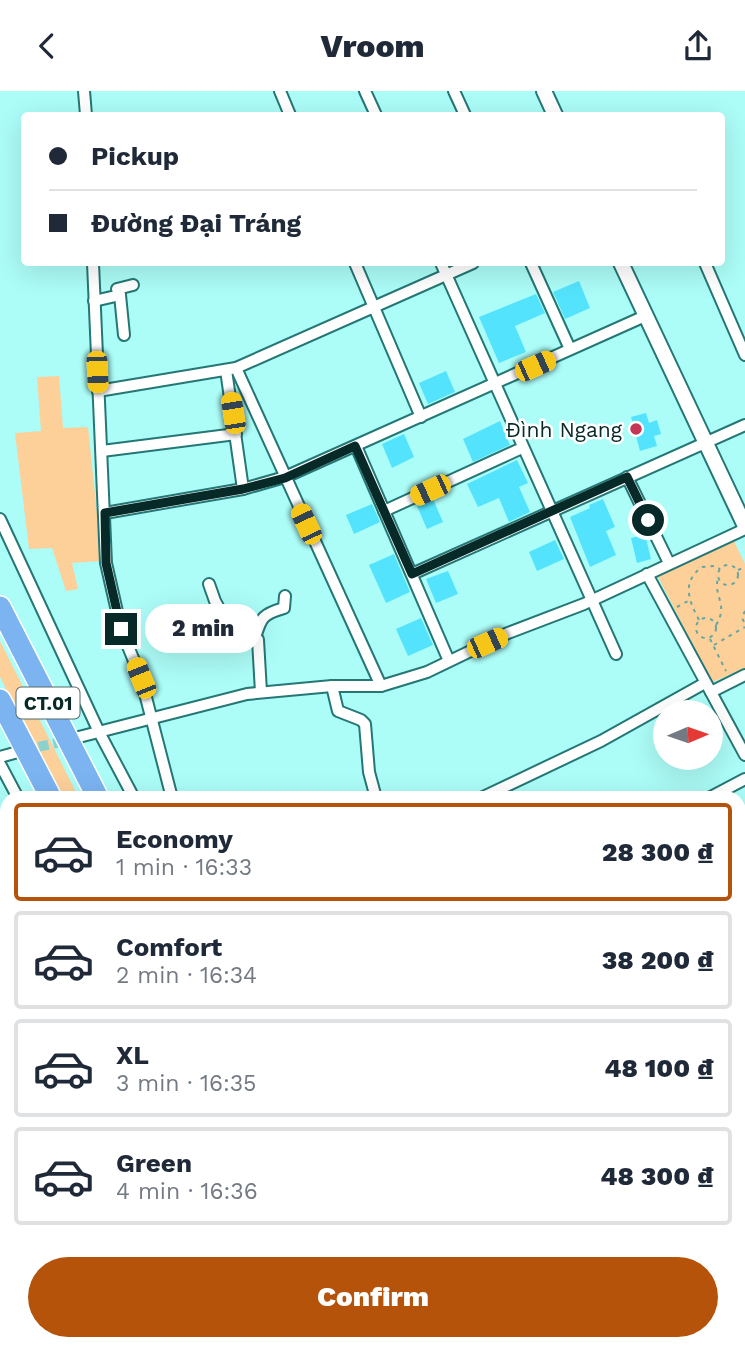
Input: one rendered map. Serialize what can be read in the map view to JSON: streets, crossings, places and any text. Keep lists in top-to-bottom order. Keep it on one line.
{"streets":{"highway":["CT.01"]},"places":["Đình Ngang"],"north":"right","page":{"header":"Vroom","banner":["Pickup","Đường Đại Tráng"],"bubble":"2 min","list":[{"name":"Economy","note":"1 min · 16:33","value":"28 300 ₫"},{"name":"Comfort","note":"2 min · 16:34","value":"38 200 ₫"},{"name":"XL","note":"3 min · 16:35","value":"48 100 ₫"},{"name":"Green","note":"4 min · 16:36","value":"48 300 ₫"}],"buttons":"Confirm"}}
